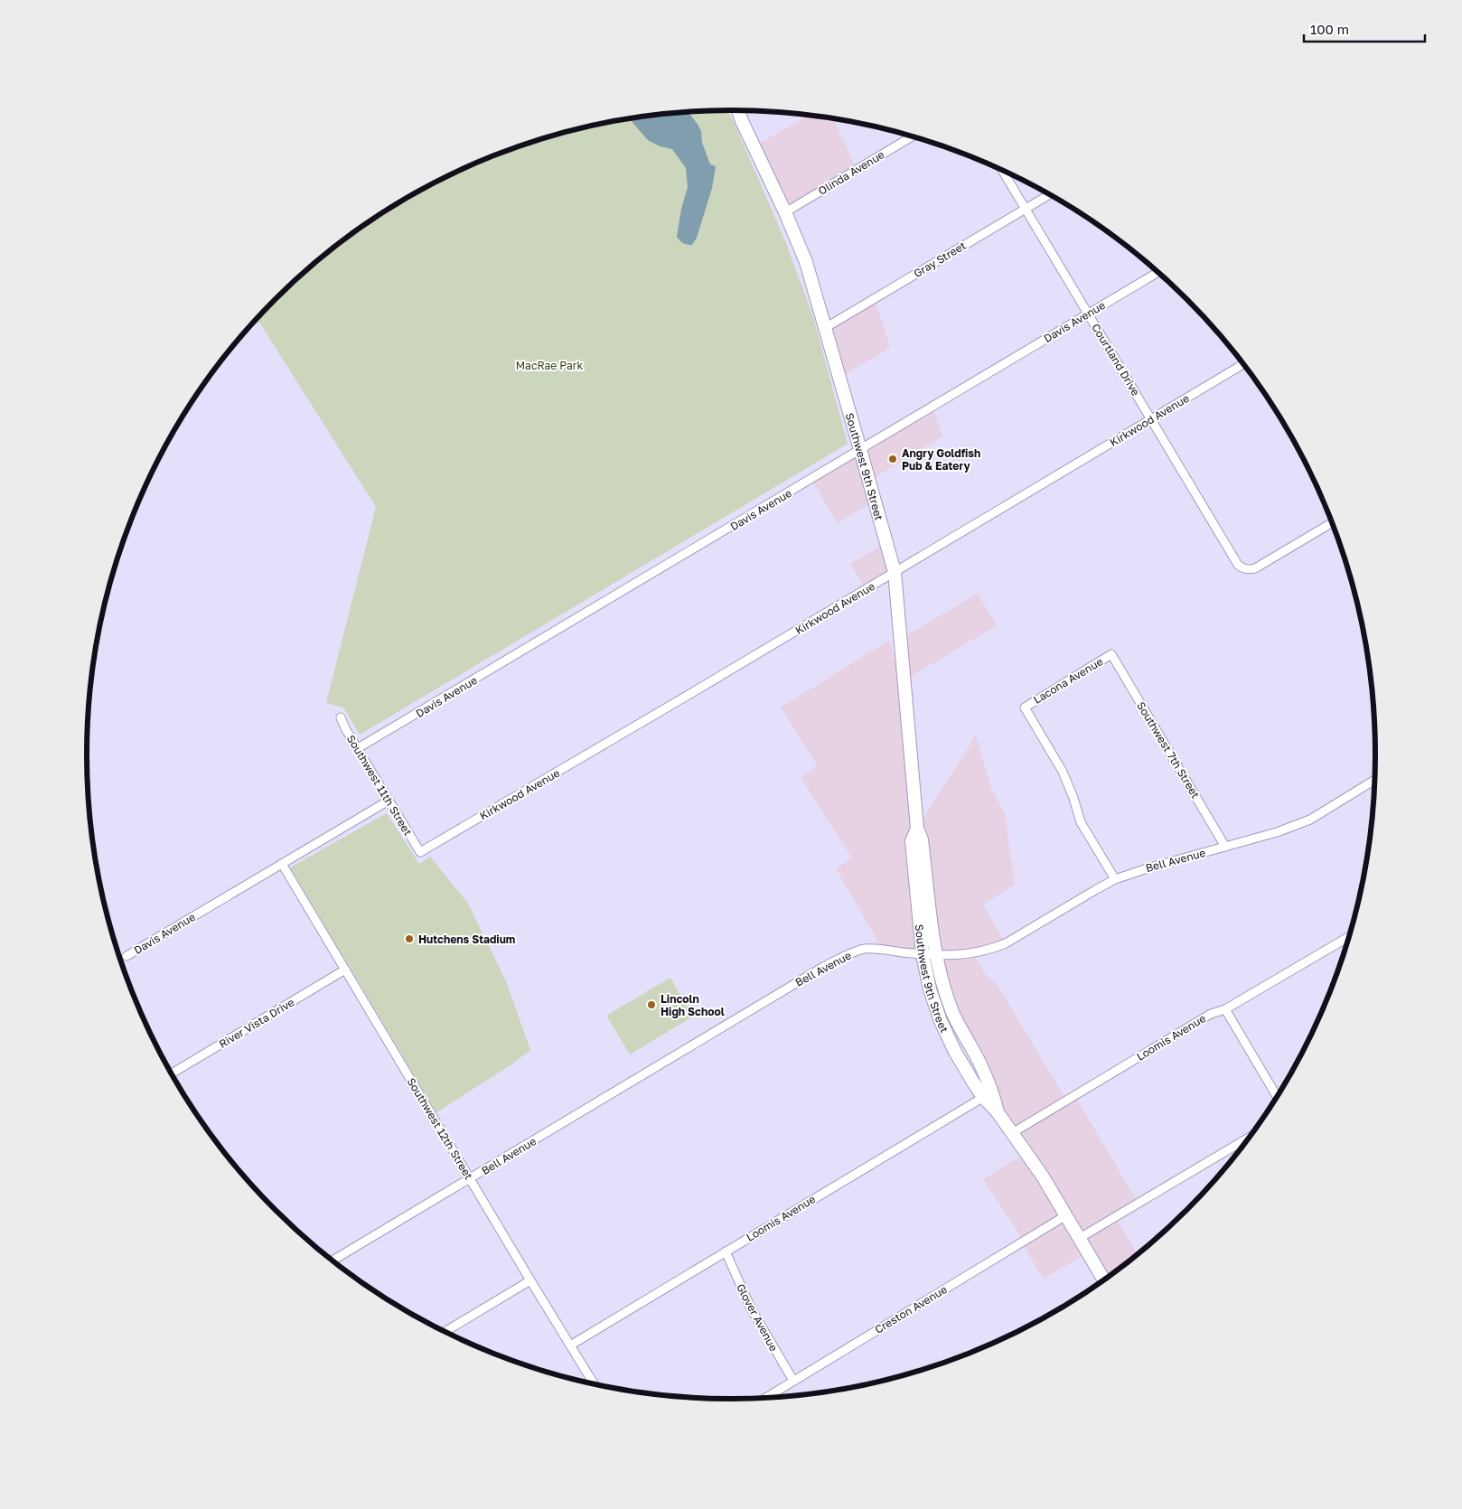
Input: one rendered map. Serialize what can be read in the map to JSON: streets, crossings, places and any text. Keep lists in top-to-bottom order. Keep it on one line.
{"streets":{"main road":["Southwest 9th Street"],"street":["Olinda Avenue","Gray Street","Davis Avenue","Courtland Drive","Kirkwood Avenue","Lacona Avenue","Southwest 7th Street","Southwest 11th Street","Bell Avenue","River Vista Drive","Loomis Avenue","Southwest 12th Street","Creston Avenue","Glover Avenue"]},"crossings":[["Olinda Avenue","Southwest 9th Street"],["Gray Street","Courtland Drive"],["Gray Street","Southwest 9th Street"],["Davis Avenue","Courtland Drive"],["Davis Avenue","Southwest 9th Street"],["Davis Avenue","Southwest 11th Street"],["Davis Avenue","Southwest 12th Street"],["Courtland Drive","Kirkwood Avenue"],["Kirkwood Avenue","Southwest 9th Street"],["Kirkwood Avenue","Southwest 11th Street"],["Southwest 9th Street","Bell Avenue"],["Southwest 9th Street","Loomis Avenue"],["Southwest 9th Street","Creston Avenue"],["Lacona Avenue","Southwest 7th Street"],["Lacona Avenue","Bell Avenue"],["Southwest 7th Street","Bell Avenue"],["Bell Avenue","Southwest 12th Street"],["River Vista Drive","Southwest 12th Street"],["Loomis Avenue","Southwest 12th Street"],["Loomis Avenue","Glover Avenue"],["Creston Avenue","Glover Avenue"]],"parks":["MacRae Park"],"places":["Angry Goldfish Pub & Eatery","Hutchens Stadium","Lincoln High School"],"scale_bar":"100 m"}
